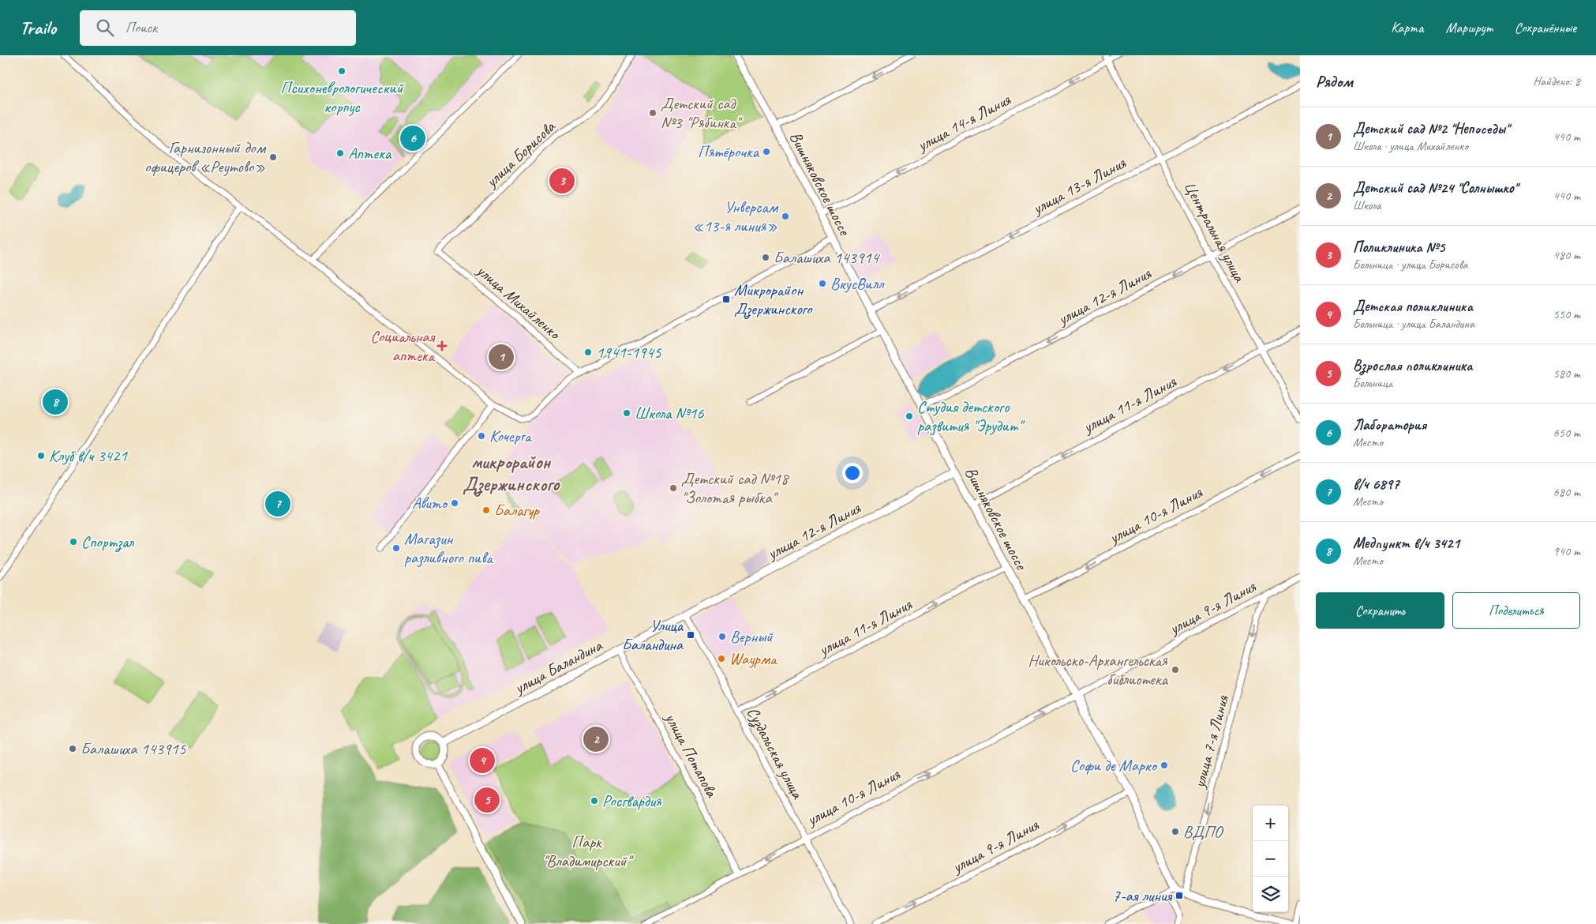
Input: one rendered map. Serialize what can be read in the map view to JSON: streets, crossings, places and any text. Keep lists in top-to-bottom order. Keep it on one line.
{"streets":{"street":["улица 14-я Линия","улица Борисова","Вишняковское шоссе","улица 13-я Линия","Центральная улица","улица 12-я Линия","улица Михайленко","улица 11-я Линия","улица 10-я Линия","улица 9-я Линия","улица Баландина","улица 7-я Линия","Суздальская улица","улица Потапова"]},"crossings":[["улица 14-я Линия","Вишняковское шоссе"],["улица 14-я Линия","Центральная улица"],["улица Борисова","улица Михайленко"],["Вишняковское шоссе","улица 13-я Линия"],["Вишняковское шоссе","улица 12-я Линия"],["Вишняковское шоссе","улица 11-я Линия"],["Вишняковское шоссе","улица 10-я Линия"],["Вишняковское шоссе","улица 9-я Линия"],["Вишняковское шоссе","улица 7-я Линия"],["улица 13-я Линия","Центральная улица"],["Центральная улица","улица 12-я Линия"],["Центральная улица","улица 11-я Линия"],["улица 12-я Линия","улица Баландина"],["улица 12-я Линия","Суздальская улица"],["улица 11-я Линия","Суздальская улица"],["улица 10-я Линия","улица 9-я Линия"],["улица 10-я Линия","Суздальская улица"],["улица 10-я Линия","улица Потапова"],["улица 9-я Линия","улица 7-я Линия"],["улица Баландина","Суздальская улица"],["улица Баландина","улица Потапова"]],"one_way":["улица 14-я Линия","улица 13-я Линия","улица 12-я Линия","улица 9-я Линия","улица 7-я Линия"],"districts":["микрорайон Дзержинского"],"parks":["Парк \"Владимирский\""],"places":{"other":["Психоневрологический корпус","Детский сад №3 \"Рябинка\"","Пятёрочка","Аптека","Гарнизонный дом офицеров «Реутово»","Унверсам «13-я линия»","Балашиха 143914","ВкусВилл","1941-1945","Школа №16","Студия детского развития \"Эрудит\"","Кочерга","Клуб в/ч 3421","Детский сад №18 \"Золотая рыбка\"","Авито","Балагур","Спортзал","Магазин разливного пива","Верный","Wаурма","Никольско-Архангельская библиотека","Балашиха 143915","Софи де Марко","Росгвардия","ВДПО"],"transit":["Микрорайон Дзержинского","Улица Баландина","7-ая линия"],"health":["Социальная аптека"]},"page":{"header":"Trailo","search":"Поиск","nav":["Карта","Маршрут","Сохранённые"],"heading":["Рядом","Найдено: 8"],"list":[{"mark":"1","name":"Детский сад №2 \"Непоседы\"","note":"Школа · улица Михайленко","value":"440 m"},{"mark":"2","name":"Детский сад №24 \"Солнышко\"","note":"Школа","value":"440 m"},{"mark":"3","name":"Поликлиника №5","note":"Больница · улица Борисова","value":"480 m"},{"mark":"4","name":"Детская поликлиника","note":"Больница · улица Баландина","value":"550 m"},{"mark":"5","name":"Взрослая поликлиника","note":"Больница","value":"580 m"},{"mark":"6","name":"Лаборатория","note":"Место","value":"650 m"},{"mark":"7","name":"в/ч 6897","note":"Место","value":"680 m"},{"mark":"8","name":"Медпункт в/ч 3421","note":"Место","value":"940 m"}],"pins":["6","3","1","8","7","2","4","5"],"buttons":["Сохранить","Поделиться"],"map_buttons":["+","−"]}}
